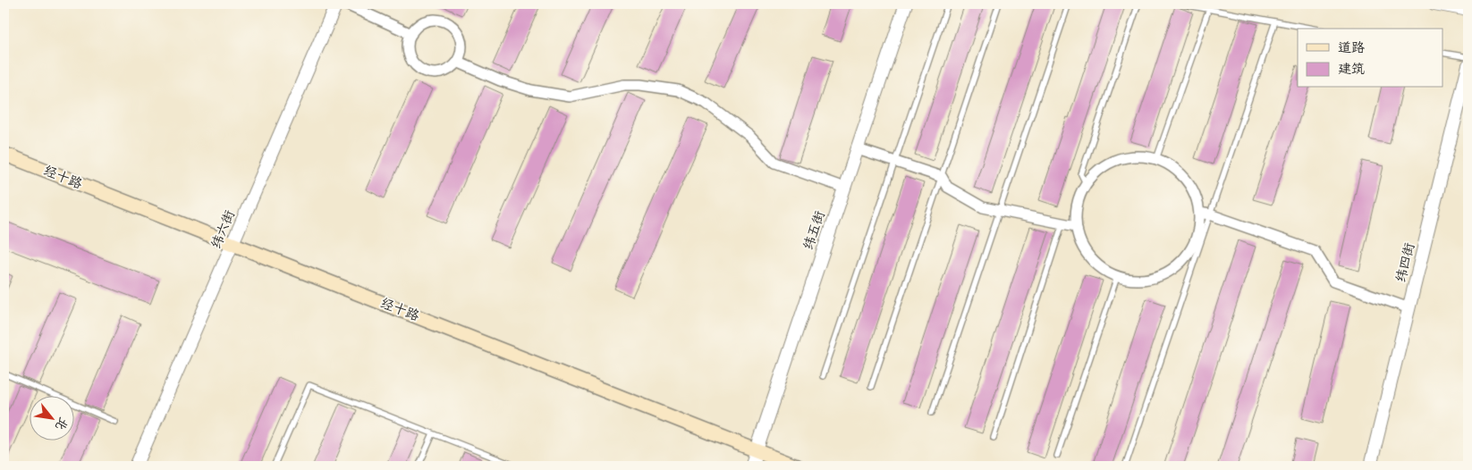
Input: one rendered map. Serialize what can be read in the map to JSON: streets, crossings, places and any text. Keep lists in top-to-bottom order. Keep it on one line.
{"streets":{"main road":["经十路"],"street":["纬六街","纬五街","纬四街"]},"crossings":[["经十路","纬六街"],["经十路","纬五街"]],"legend":["道路","建筑"],"north":"bottom right"}
